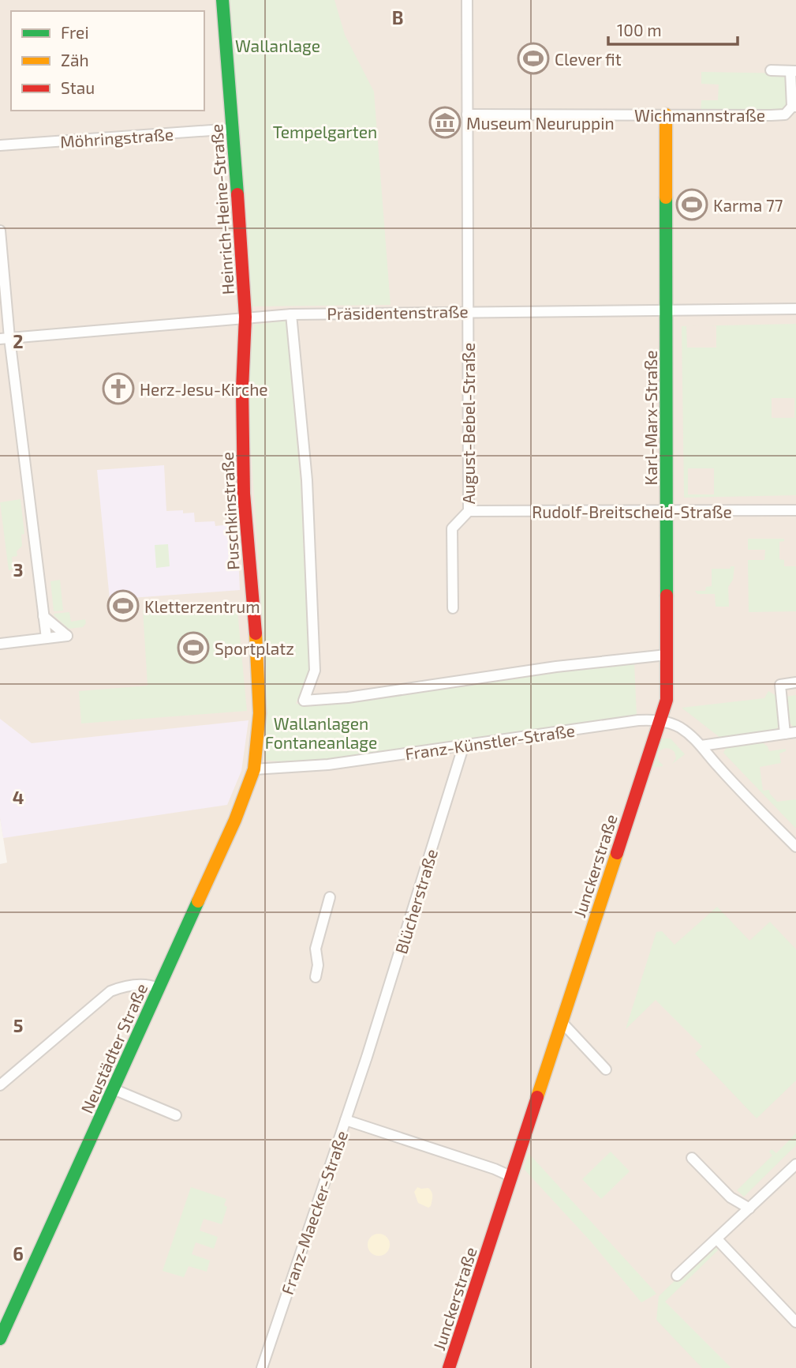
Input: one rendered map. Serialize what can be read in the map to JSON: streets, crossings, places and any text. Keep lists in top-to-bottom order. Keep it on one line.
{"streets":{"main road":["Heinrich-Heine-Straße","Karl-Marx-Straße","Puschkinstraße","Junckerstraße","Neustädter Straße"],"street":["Wichmannstraße","Möhringstraße","Präsidentenstraße","August-Bebel-Straße","Rudolf-Breitscheid-Straße","Franz-Künstler-Straße","Blücherstraße","Franz-Maecker-Straße"]},"crossings":[["Wichmannstraße","Karl-Marx-Straße"],["Wichmannstraße","August-Bebel-Straße"],["Möhringstraße","Heinrich-Heine-Straße"],["Heinrich-Heine-Straße","Präsidentenstraße"],["Heinrich-Heine-Straße","Puschkinstraße"],["Präsidentenstraße","Karl-Marx-Straße"],["Präsidentenstraße","August-Bebel-Straße"],["Präsidentenstraße","Puschkinstraße"],["Karl-Marx-Straße","Rudolf-Breitscheid-Straße"],["Karl-Marx-Straße","Franz-Künstler-Straße"],["Karl-Marx-Straße","Junckerstraße"],["August-Bebel-Straße","Rudolf-Breitscheid-Straße"],["Puschkinstraße","Franz-Künstler-Straße"],["Puschkinstraße","Neustädter Straße"],["Franz-Künstler-Straße","Junckerstraße"],["Franz-Künstler-Straße","Blücherstraße"],["Franz-Künstler-Straße","Neustädter Straße"],["Blücherstraße","Franz-Maecker-Straße"]],"parks":["Wallanlage","Tempelgarten","Wallanlagen Fontaneanlage"],"places":{"sports":["Clever fit","Karma 77","Kletterzentrum","Sportplatz"],"museum":["Museum Neuruppin"],"church":["Herz-Jesu-Kirche"]},"legend":["Frei","Zäh","Stau"],"scale_bar":"100 m","grid":{"columns":["B"],"rows":["2","3","4","5","6"]}}
